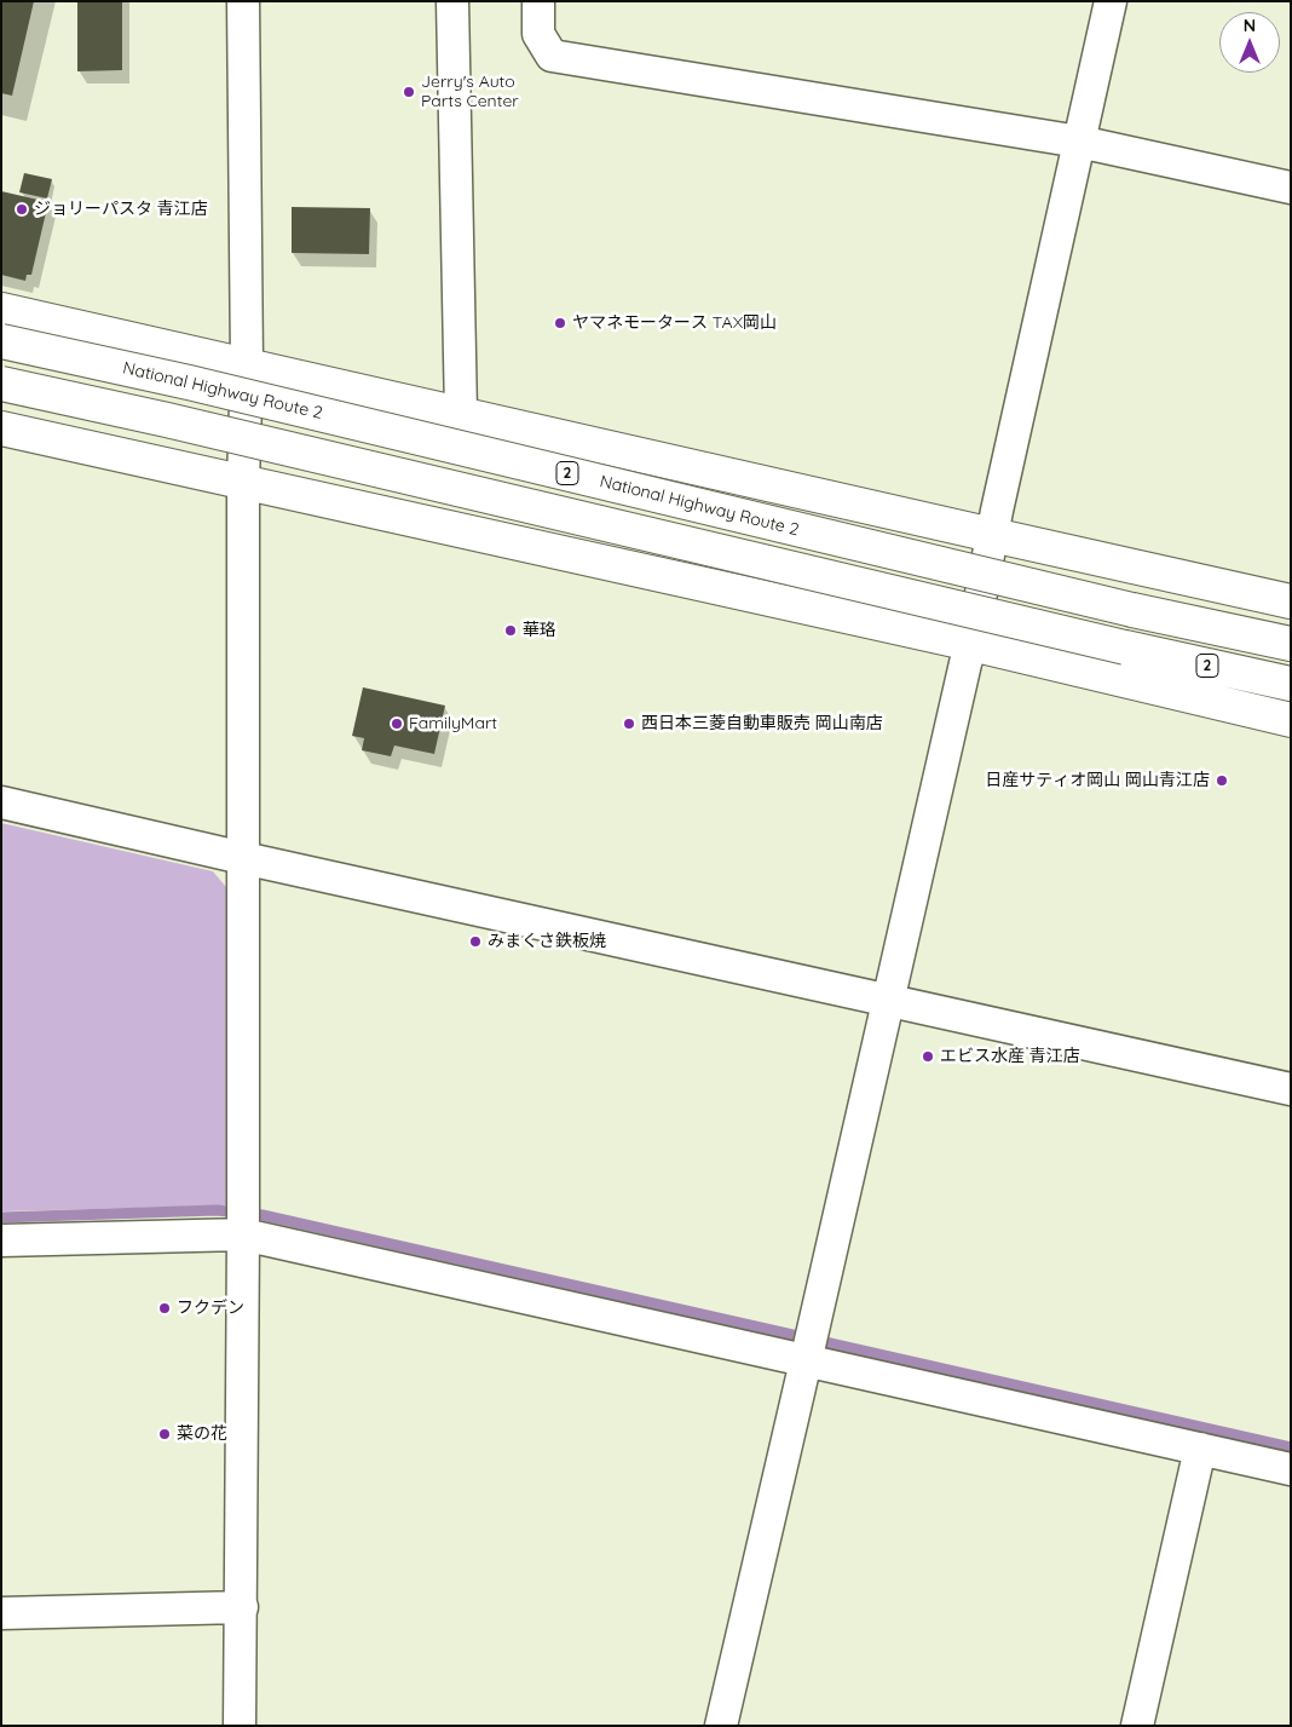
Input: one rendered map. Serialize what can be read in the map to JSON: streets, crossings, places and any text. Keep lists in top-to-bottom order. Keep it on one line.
{"streets":{"highway":["National Highway Route 2","2"]},"places":["Jerry's Auto Parts Center","ジョリーパスタ 青江店","ヤマネモータース TAX岡山","華珞","FamilyMart","西日本三菱自動車販売 岡山南店","日産サティオ岡山 岡山青江店","みまくさ鉄板焼","エビス水産 青江店","フクデン","菜の花"],"north":"top"}
